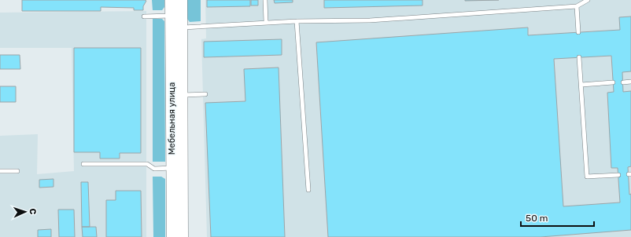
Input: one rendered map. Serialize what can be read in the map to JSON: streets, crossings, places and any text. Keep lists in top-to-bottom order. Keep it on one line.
{"streets":{"street":["Мебельная улица"]},"scale_bar":"50 m","north":"right"}
